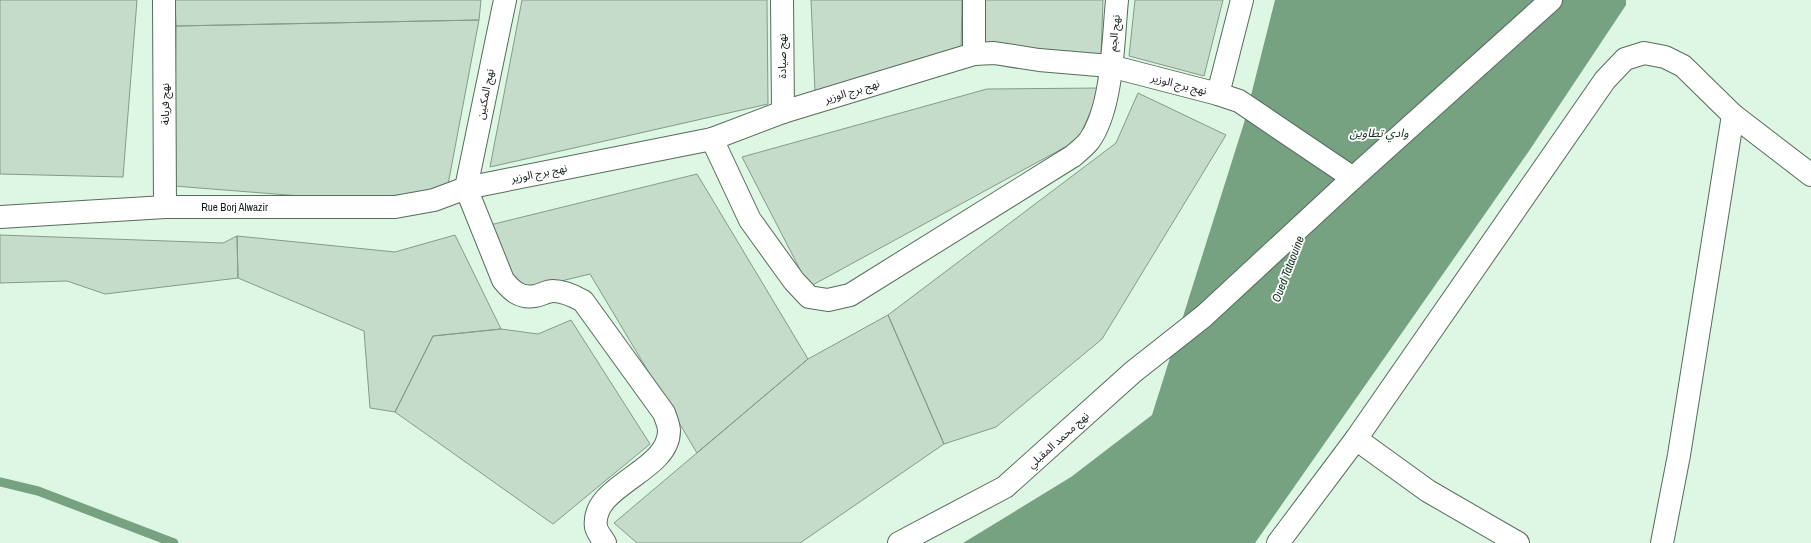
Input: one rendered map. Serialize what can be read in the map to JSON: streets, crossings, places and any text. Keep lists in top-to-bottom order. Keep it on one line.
{"streets":{"street":["نهج الجم","نهج صيادة","نهج برج الوزير","نهج المكنين","نهج فريانة","Rue Borj Alwazir","نهج محمد المقبلي"]},"crossings":[["نهج الجم","نهج برج الوزير"],["نهج صيادة","نهج برج الوزير"],["نهج برج الوزير","نهج المكنين"],["نهج برج الوزير","Rue Borj Alwazir"],["نهج برج الوزير","نهج محمد المقبلي"],["نهج المكنين","Rue Borj Alwazir"],["نهج فريانة","Rue Borj Alwazir"]],"water":["وادي تطاوين","Oued Tataouine"]}
